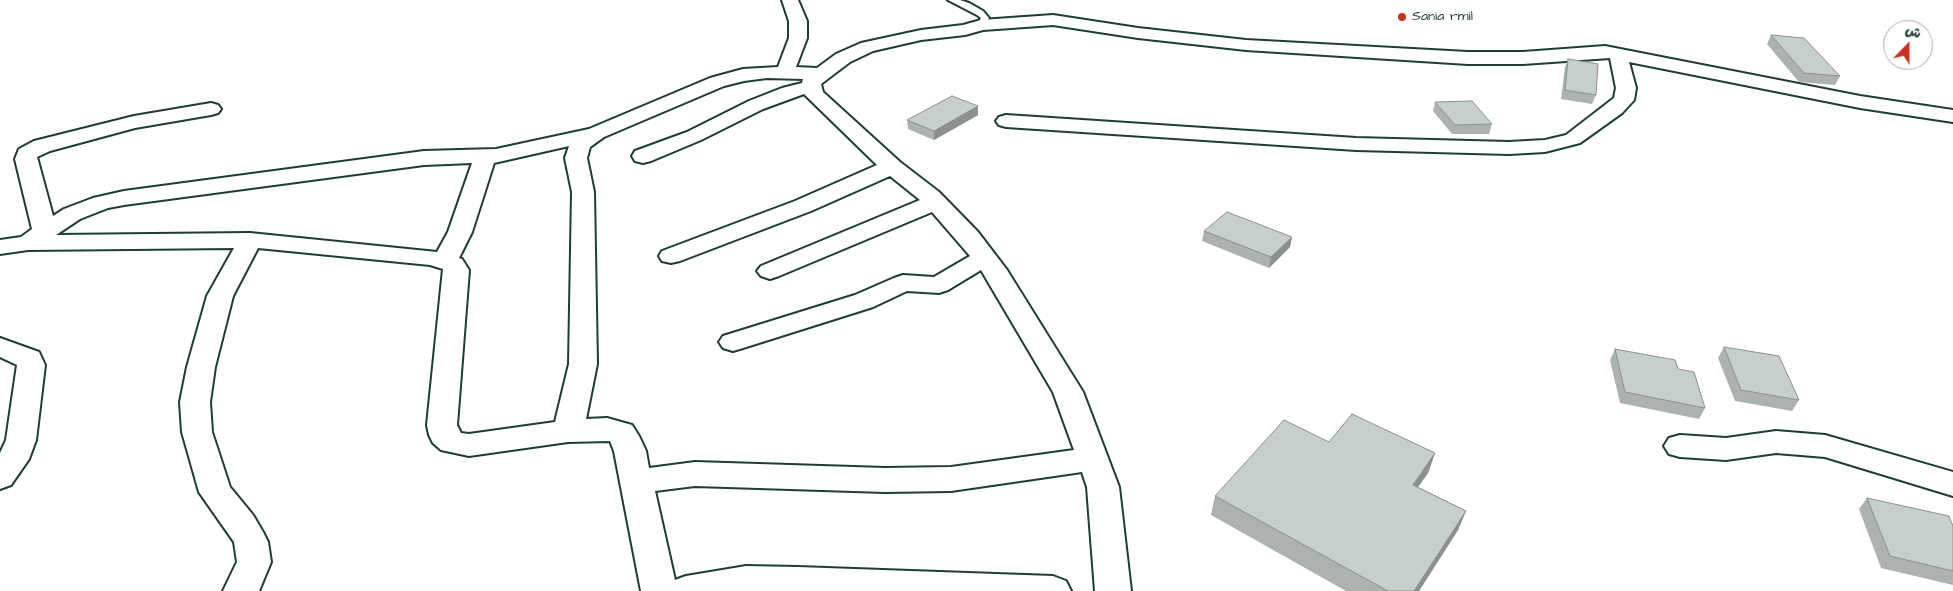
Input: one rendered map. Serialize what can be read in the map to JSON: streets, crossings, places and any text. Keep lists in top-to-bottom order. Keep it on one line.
{"places":["Sania rmil"],"north":"top"}
